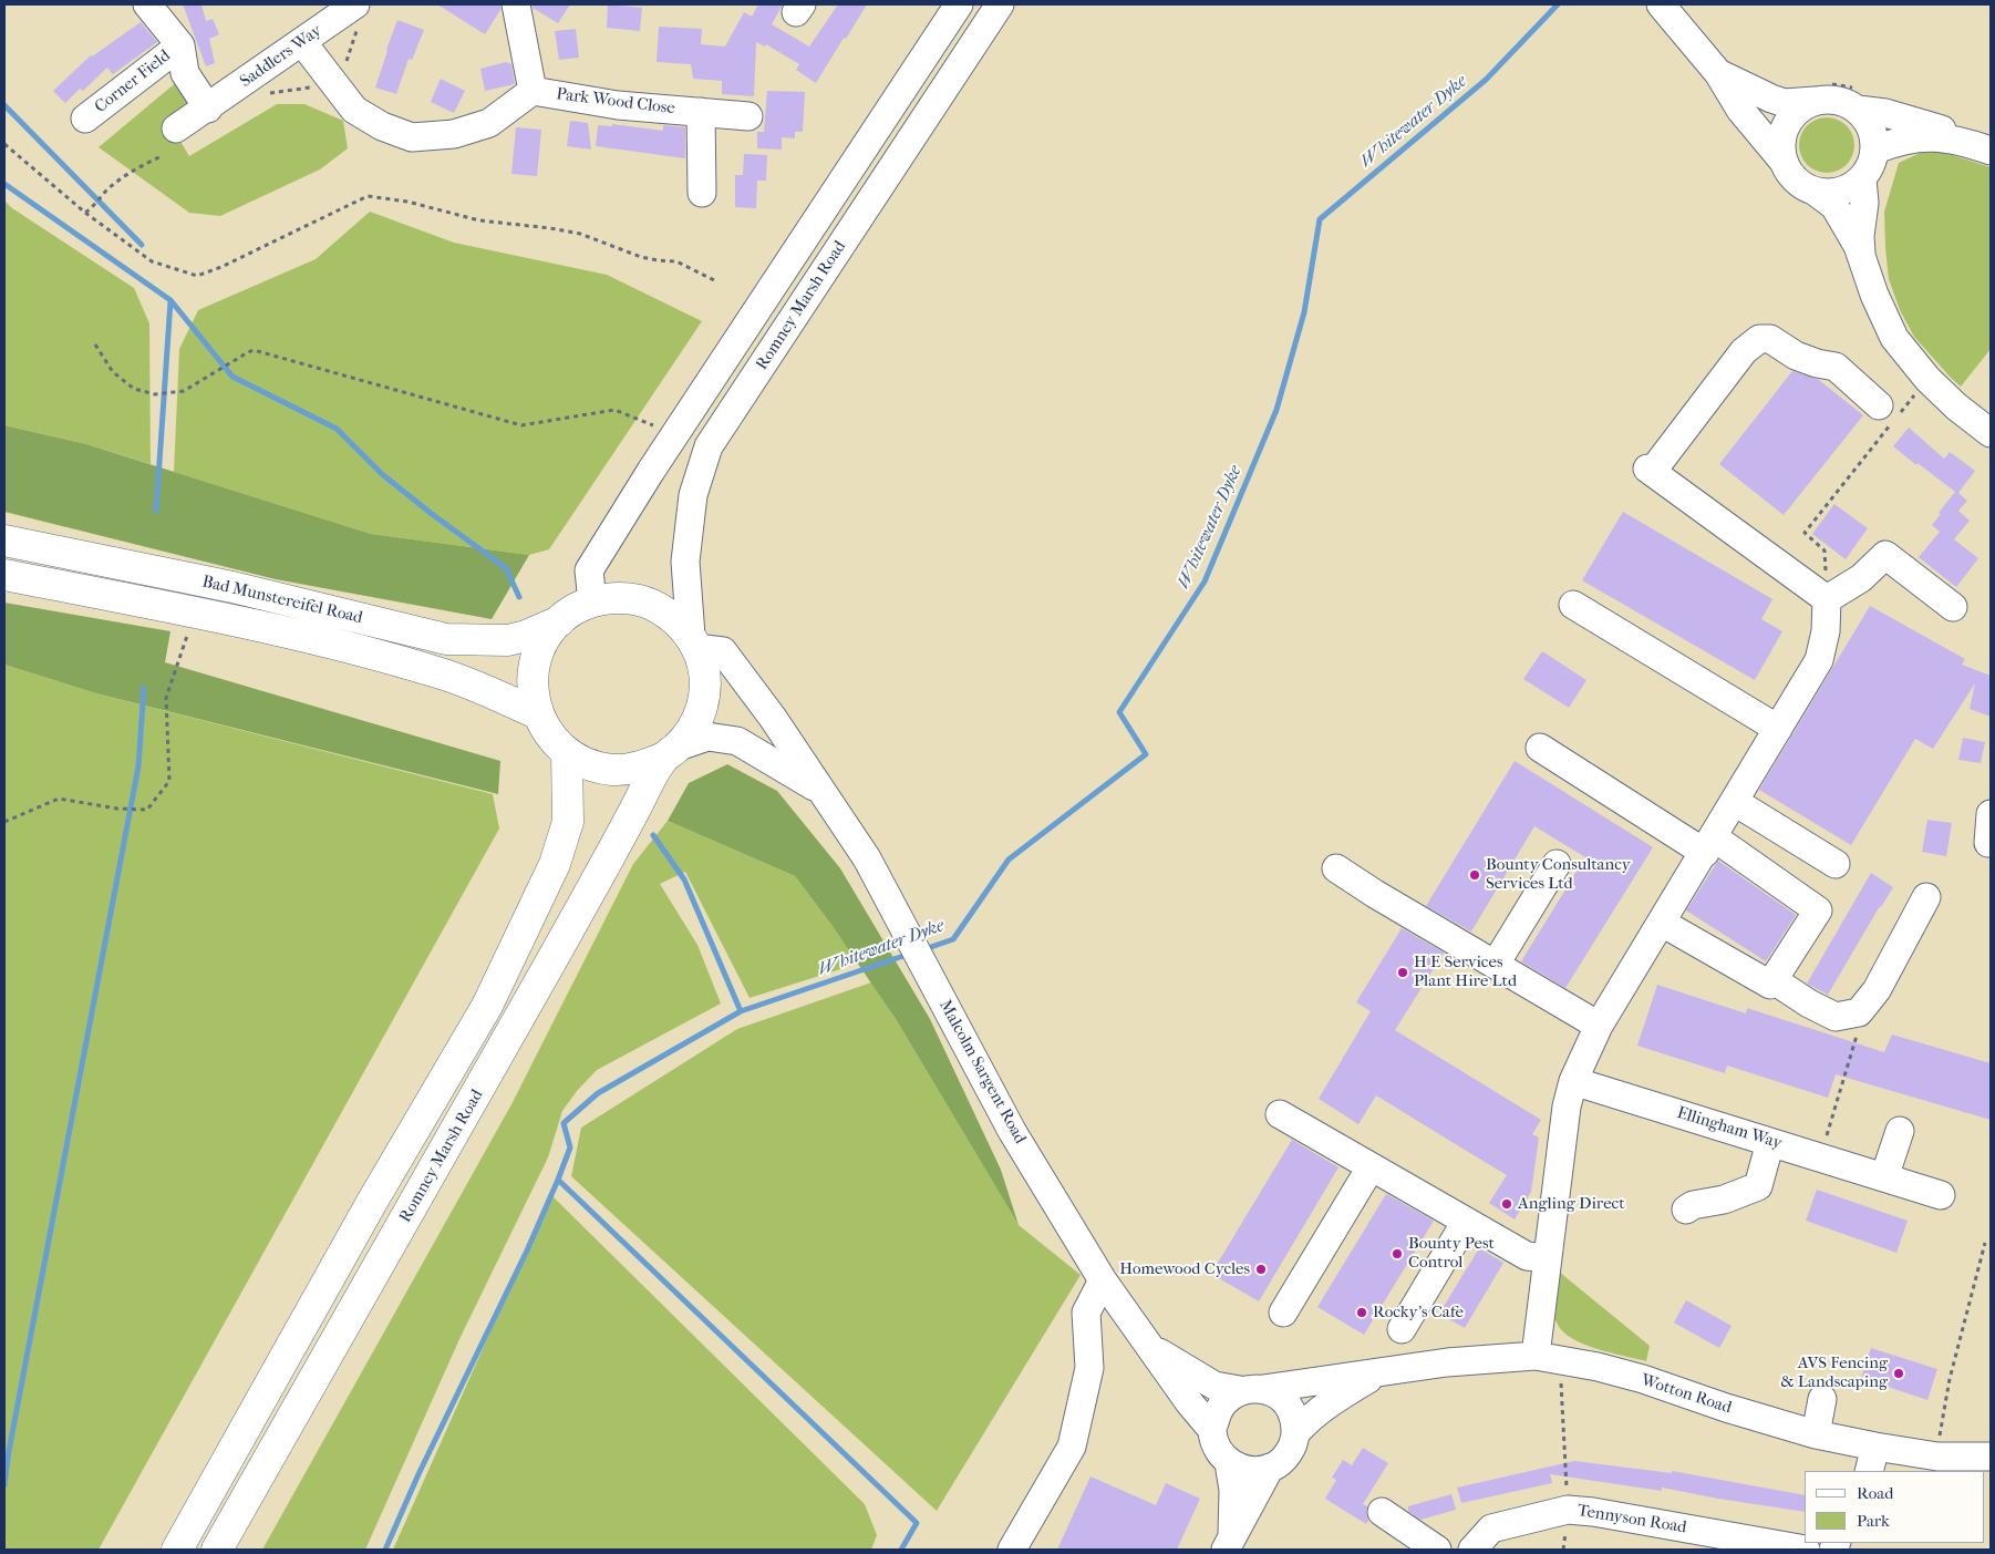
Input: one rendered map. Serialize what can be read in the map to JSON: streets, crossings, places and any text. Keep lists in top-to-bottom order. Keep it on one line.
{"streets":{"main road":["Romney Marsh Road","Bad Munstereifel Road"],"street":["Saddlers Way","Corner Field","Park Wood Close","Malcolm Sargent Road","Ellingham Way","Wotton Road","Tennyson Road"]},"crossings":[["Saddlers Way","Corner Field"],["Saddlers Way","Park Wood Close"],["Romney Marsh Road","Bad Munstereifel Road"],["Romney Marsh Road","Malcolm Sargent Road"],["Bad Munstereifel Road","Malcolm Sargent Road"],["Malcolm Sargent Road","Wotton Road"]],"water":["Whitewater Dyke"],"places":["Bounty Consultancy Services Ltd","H E Services Plant Hire Ltd","Angling Direct","Bounty Pest Control","Homewood Cycles","Rocky's Cafe","AVS Fencing & Landscaping"],"legend":["Road","Park"]}
